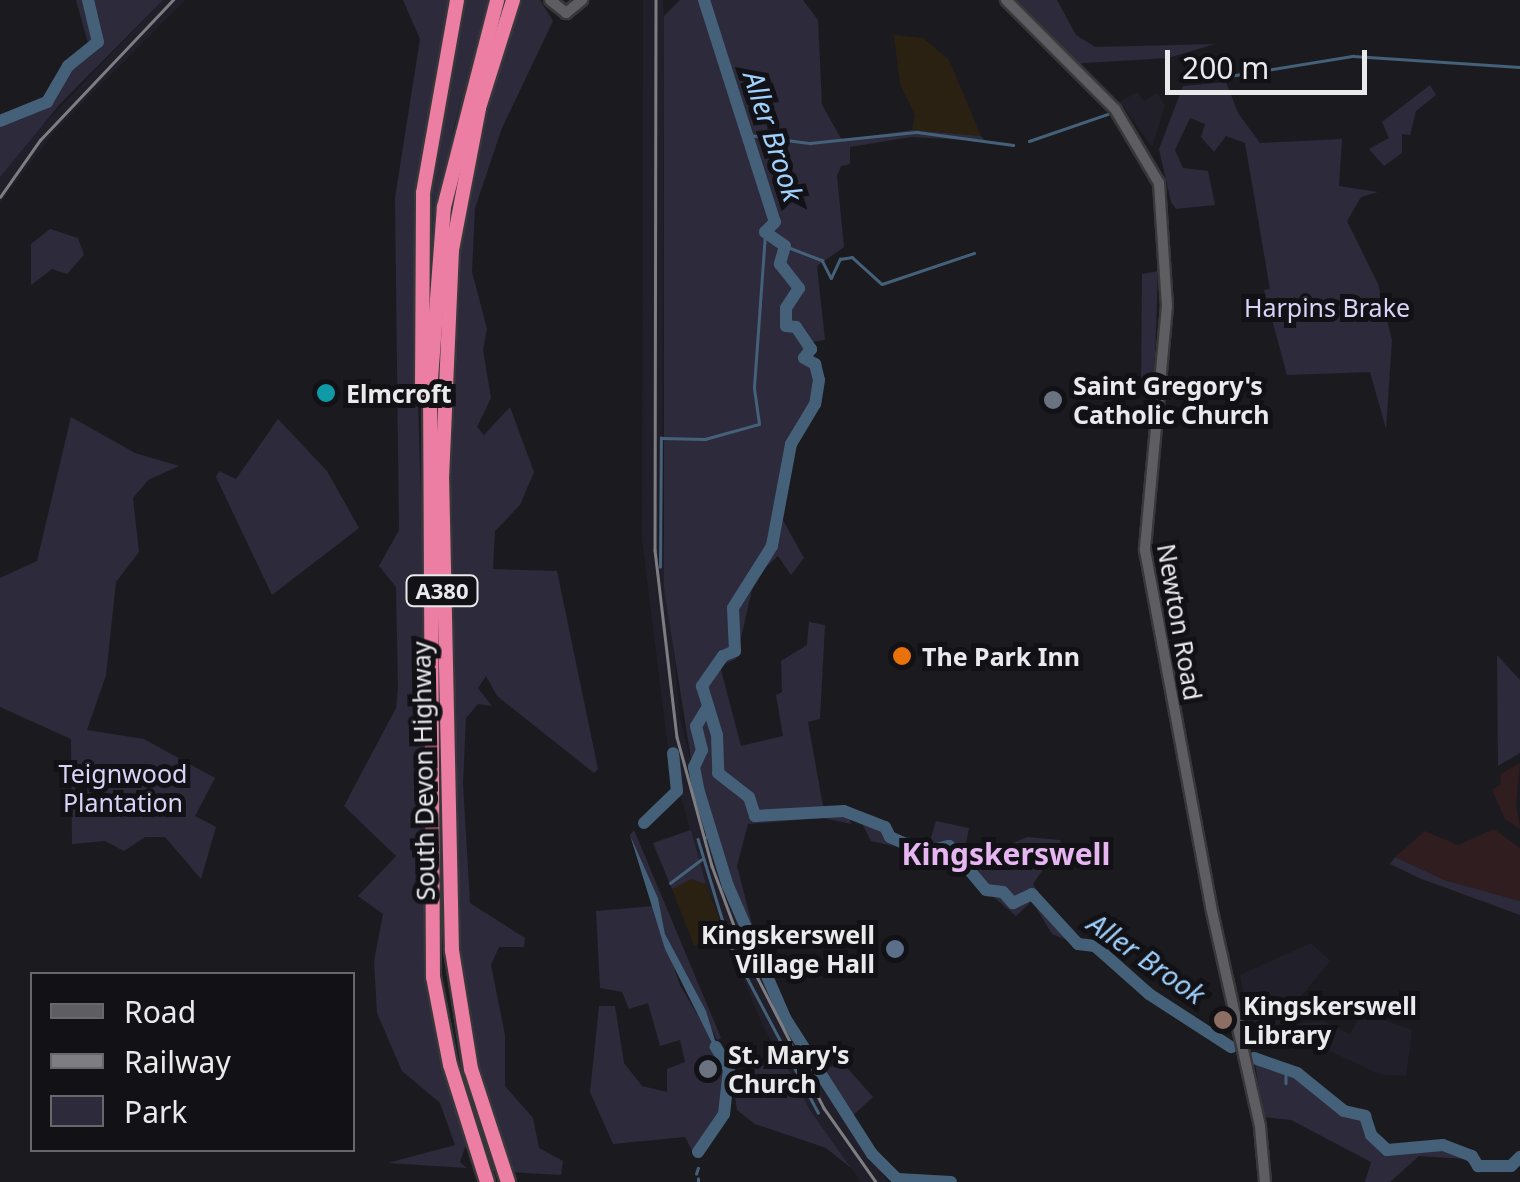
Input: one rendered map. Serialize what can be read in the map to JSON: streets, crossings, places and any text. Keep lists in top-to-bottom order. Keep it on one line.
{"streets":{"highway":["A380","South Devon Highway"],"street":["Newton Road"]},"crossings":[["A380","South Devon Highway"]],"districts":["Kingskerswell"],"water":["Aller Brook"],"parks":["Harpins Brake","Teignwood Plantation"],"places":["Elmcroft","Saint Gregory's Catholic Church","The Park Inn","Kingskerswell Village Hall","Kingskerswell Library","St. Mary's Church"],"legend":["Road","Railway","Park"],"scale_bar":"200 m"}
